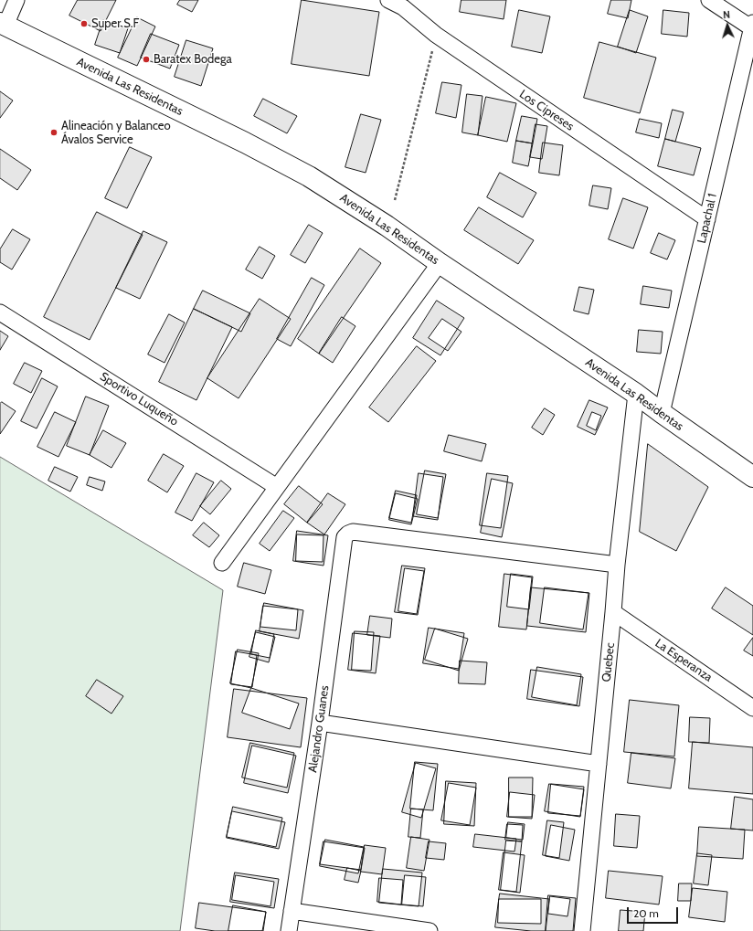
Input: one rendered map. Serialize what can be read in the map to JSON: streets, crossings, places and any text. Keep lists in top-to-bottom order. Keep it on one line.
{"streets":{"main road":["Avenida Las Residentas"],"street":["Los Cipreses","Lapachal 1","Sportivo Luqueño","La Esperanza","Quebec","Alejandro Guanes"]},"crossings":[["Avenida Las Residentas","Lapachal 1"],["Avenida Las Residentas","Quebec"],["Los Cipreses","Lapachal 1"],["La Esperanza","Quebec"],["Quebec","Alejandro Guanes"]],"places":["Super S.F","Baratex Bodega","Alineación y Balanceo Ávalos Service"],"scale_bar":"20 m","north":"top"}
